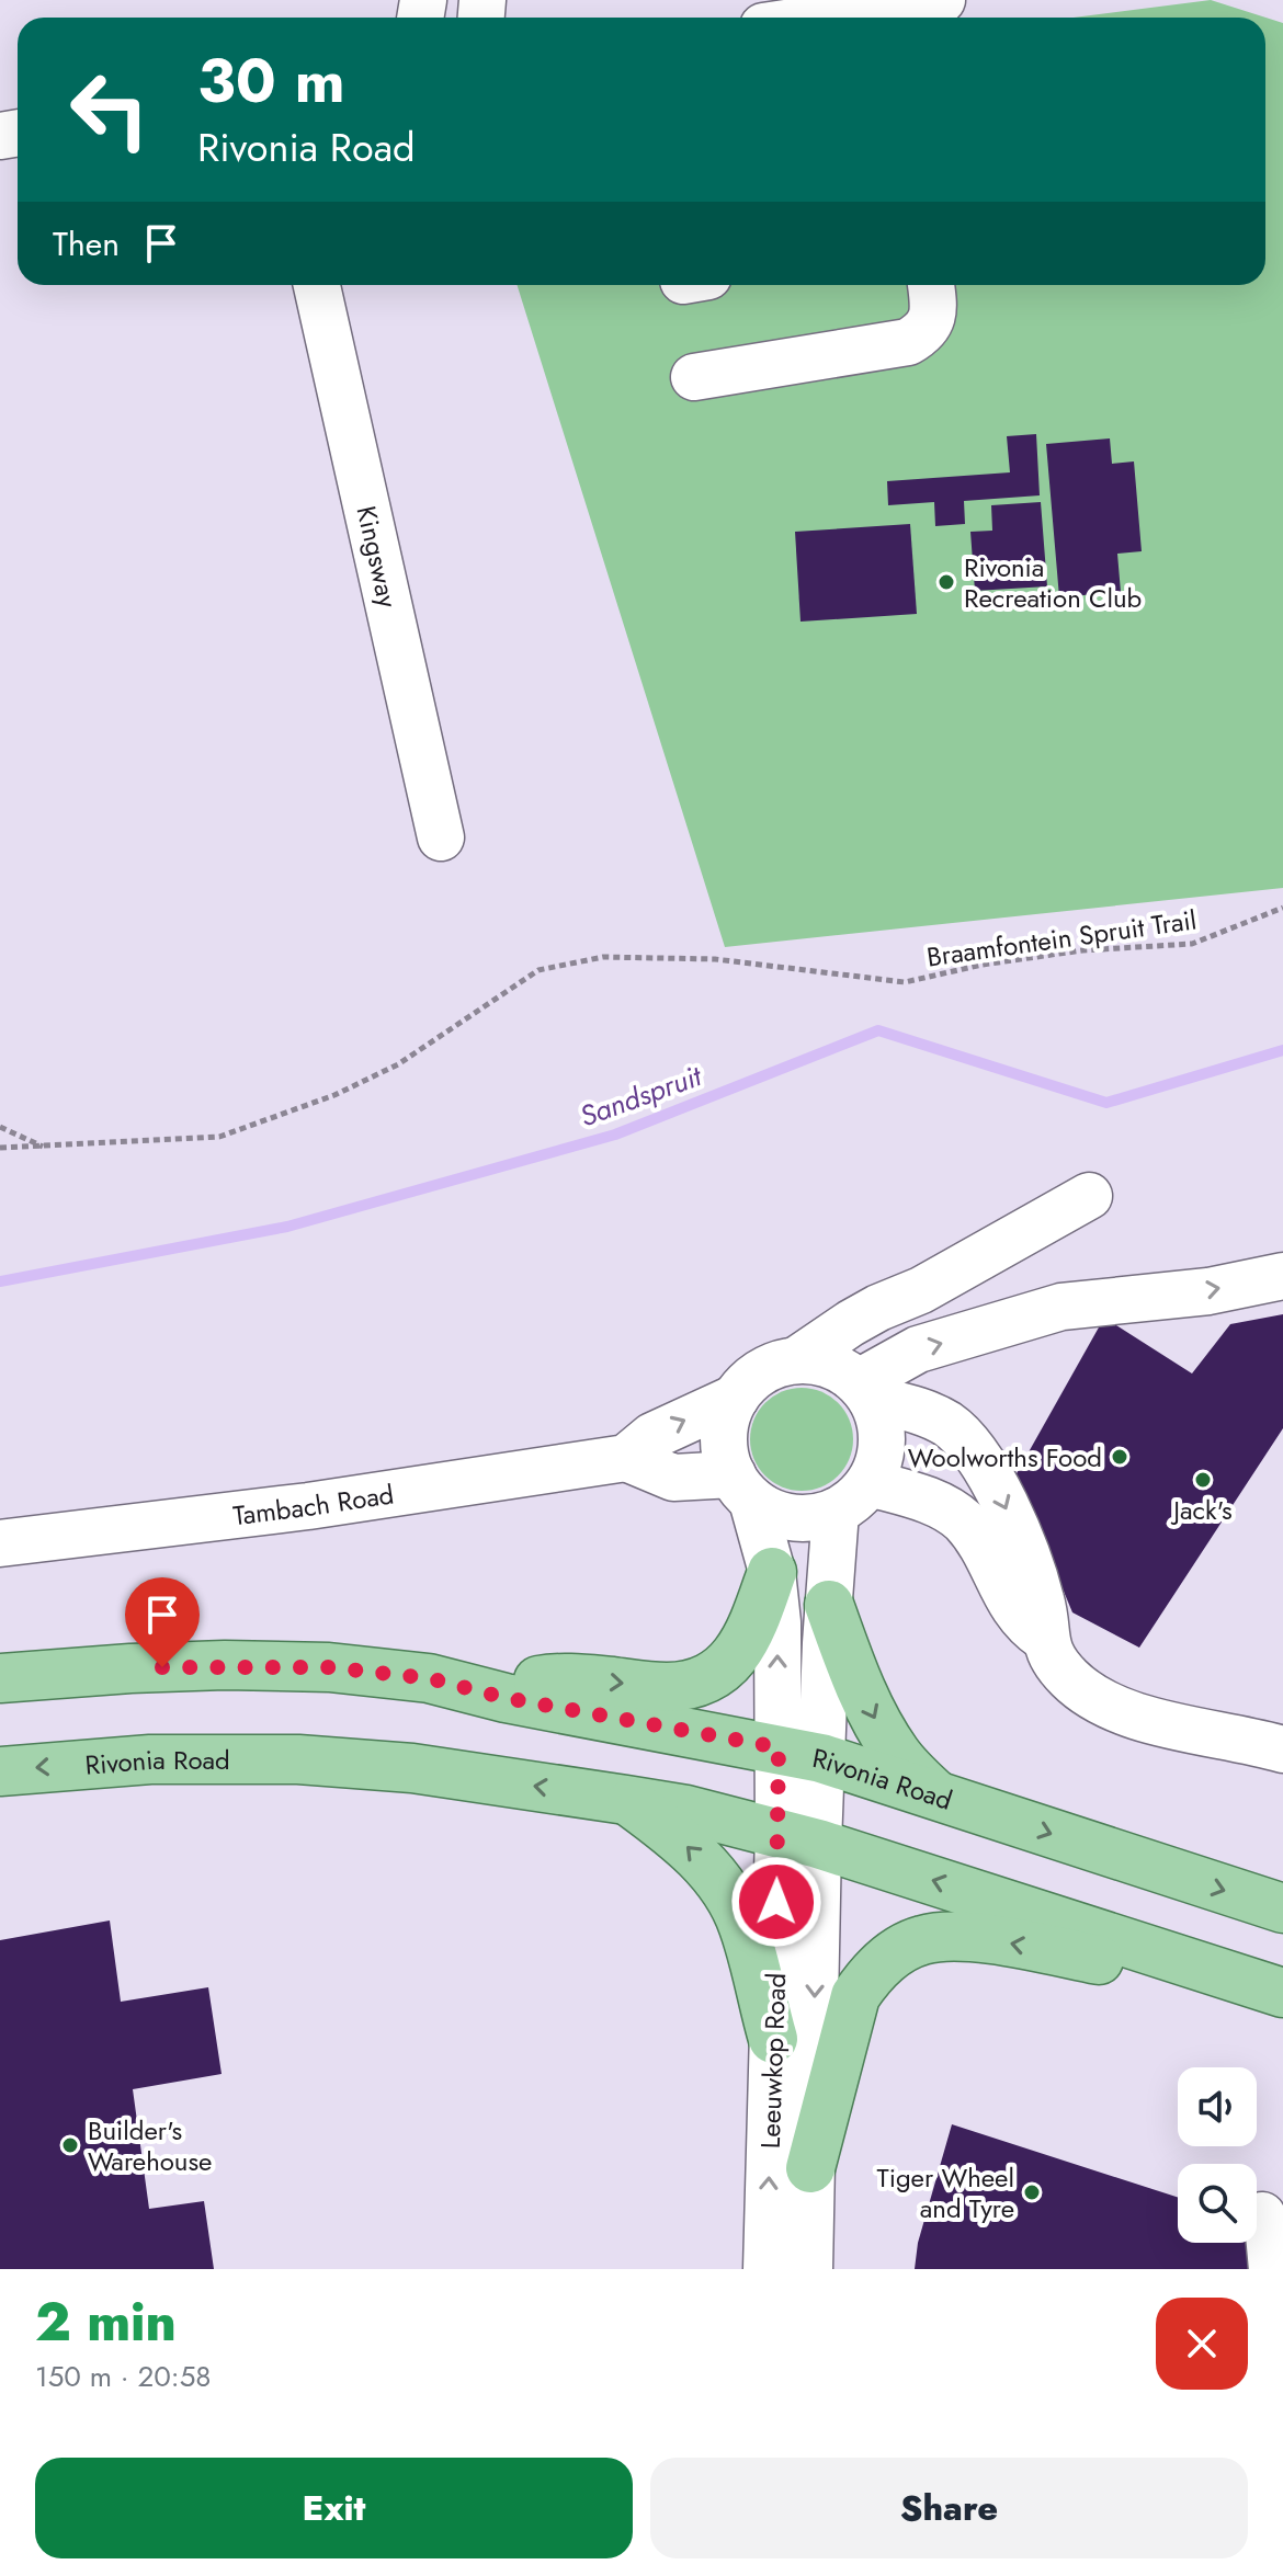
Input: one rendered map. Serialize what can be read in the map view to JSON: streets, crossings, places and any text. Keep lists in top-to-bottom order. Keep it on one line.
{"streets":{"main road":["Rivonia Road"],"street":["Kingsway","Tambach Road","Leeuwkop Road"],"path":["Braamfontein Spruit Trail"]},"crossings":[["Rivonia Road","Leeuwkop Road"]],"water":["Sandspruit"],"places":["Rivonia Recreation Club","Woolworths Food","Jack's","Builder's Warehouse","Tiger Wheel and Tyre"],"page":{"turn":["30 m","Rivonia Road"],"then":"Then","heading":["2 min","150 m · 20:58"],"buttons":["Exit","Share"]}}
